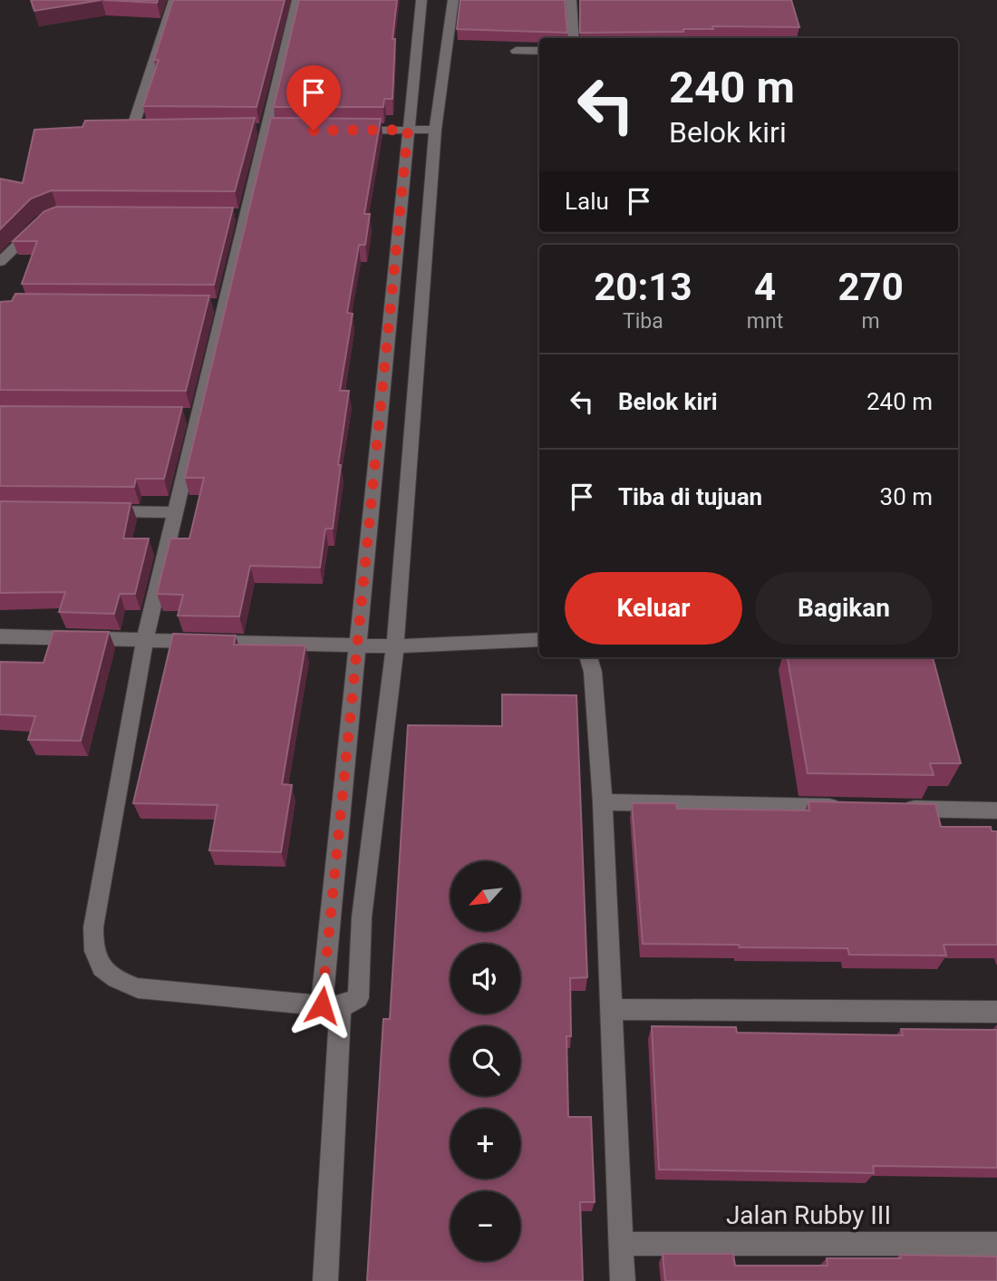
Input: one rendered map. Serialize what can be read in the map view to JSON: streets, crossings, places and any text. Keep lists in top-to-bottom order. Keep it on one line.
{"streets":{"street":["Jalan Rubby III"]},"north":"bottom left","page":{"turn":["240 m","Belok kiri"],"then":"Lalu","eta":["20:13","Tiba","4","mnt","270","m"],"list":[{"name":"Belok kiri","value":"240 m"},{"name":"Tiba di tujuan","value":"30 m"}],"buttons":["Keluar","Bagikan"],"map_buttons":["+","−"]}}
